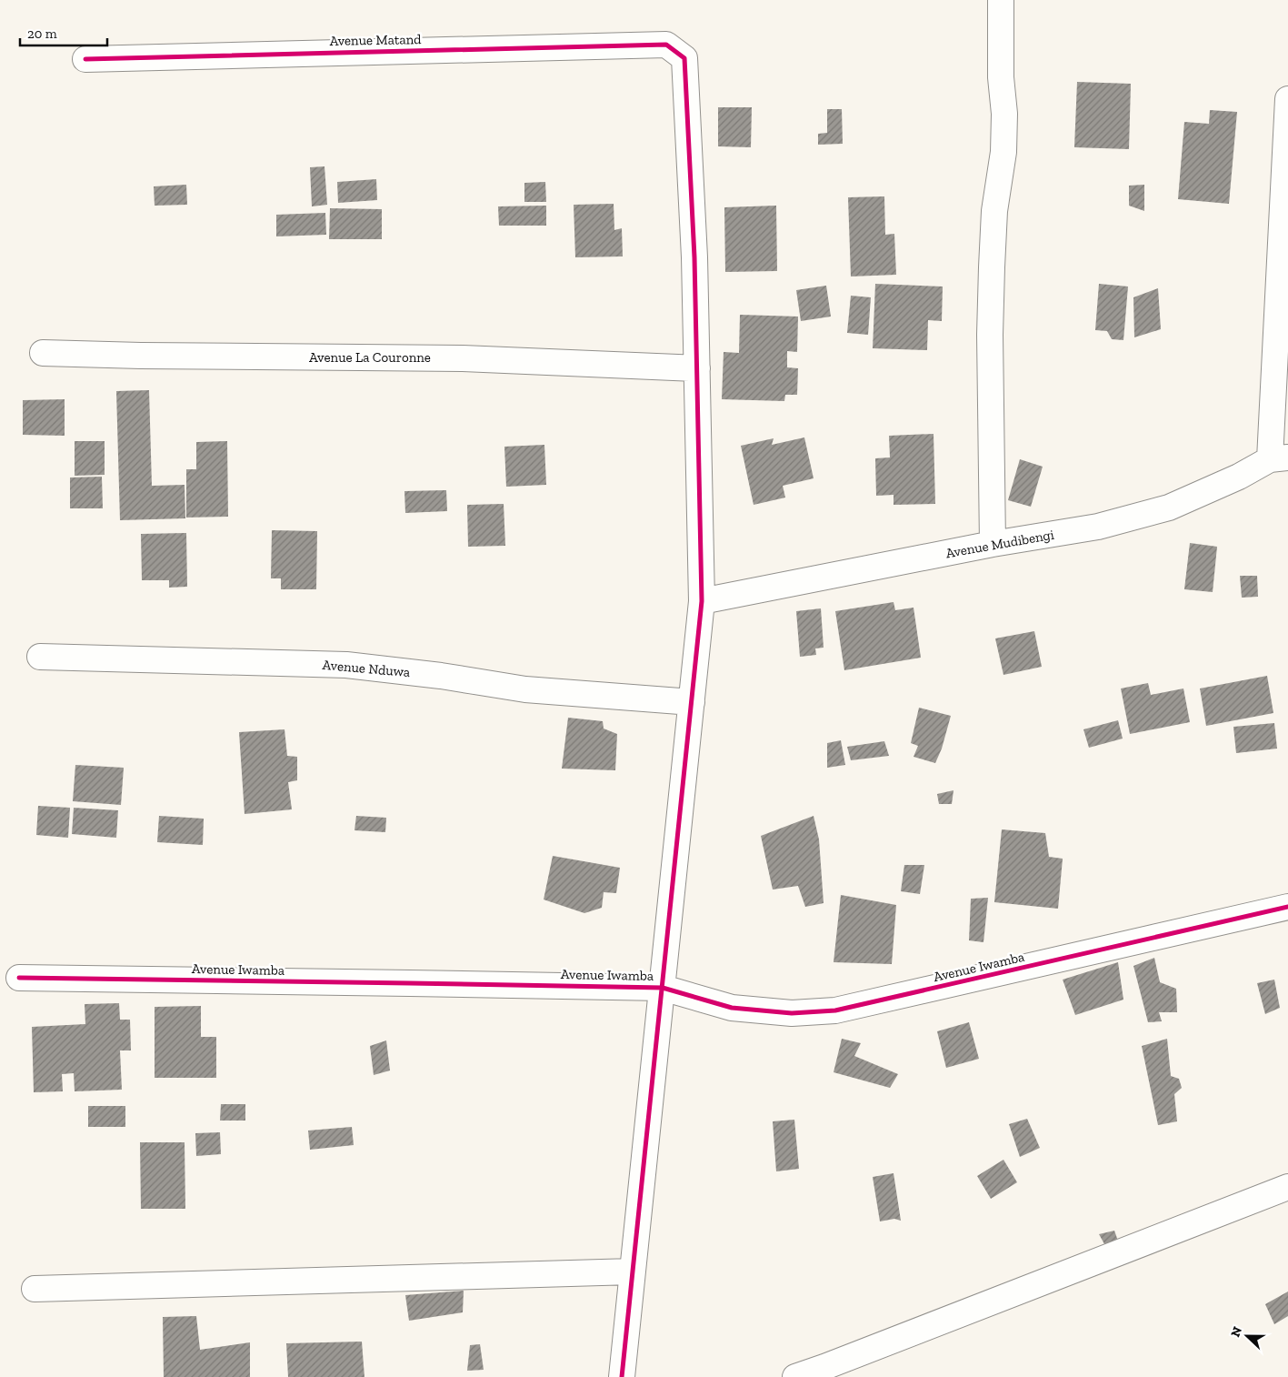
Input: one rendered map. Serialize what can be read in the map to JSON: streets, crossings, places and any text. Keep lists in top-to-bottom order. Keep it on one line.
{"streets":{"street":["Avenue Matand","Avenue La Couronne","Avenue Mudibengi","Avenue Nduwa","Avenue Iwamba"]},"crossings":[["Avenue Matand","Avenue La Couronne"]],"scale_bar":"20 m","north":"left"}
